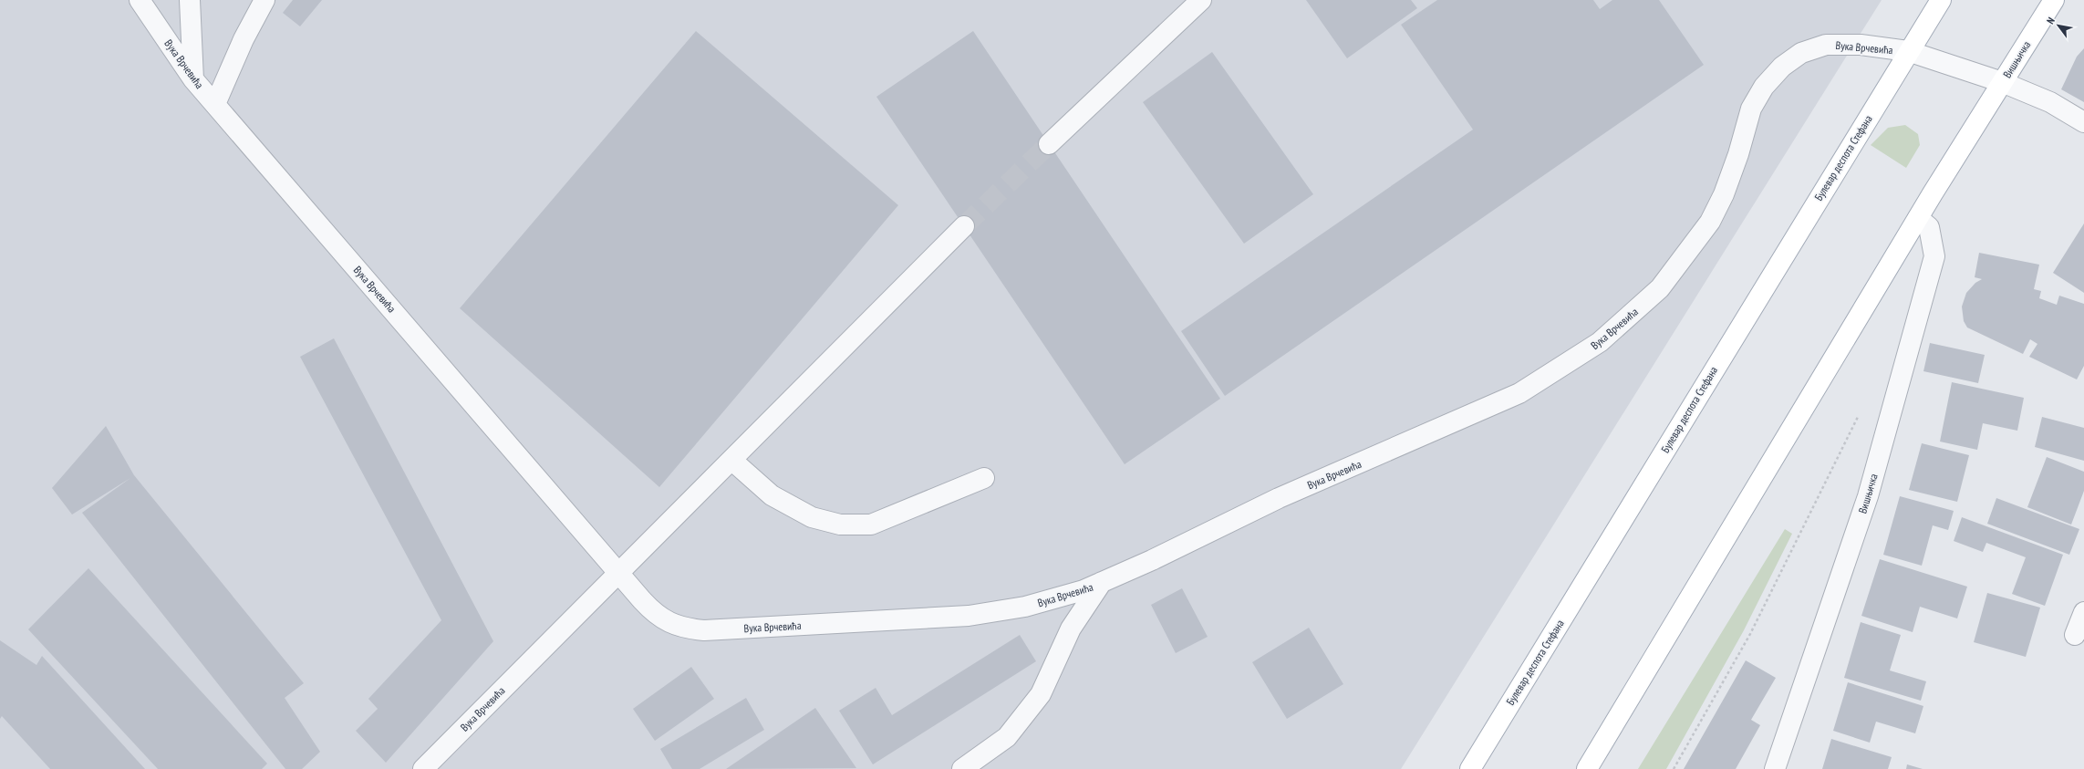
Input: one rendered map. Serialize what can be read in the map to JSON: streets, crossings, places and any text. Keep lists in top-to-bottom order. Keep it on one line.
{"streets":{"main road":["Вишњичка","Булевар деспота Стефана"],"street":["Вука Врчевића"]},"crossings":[["Вука Врчевића","Вишњичка"],["Вука Врчевића","Булевар деспота Стефана"]],"north":"top left"}
